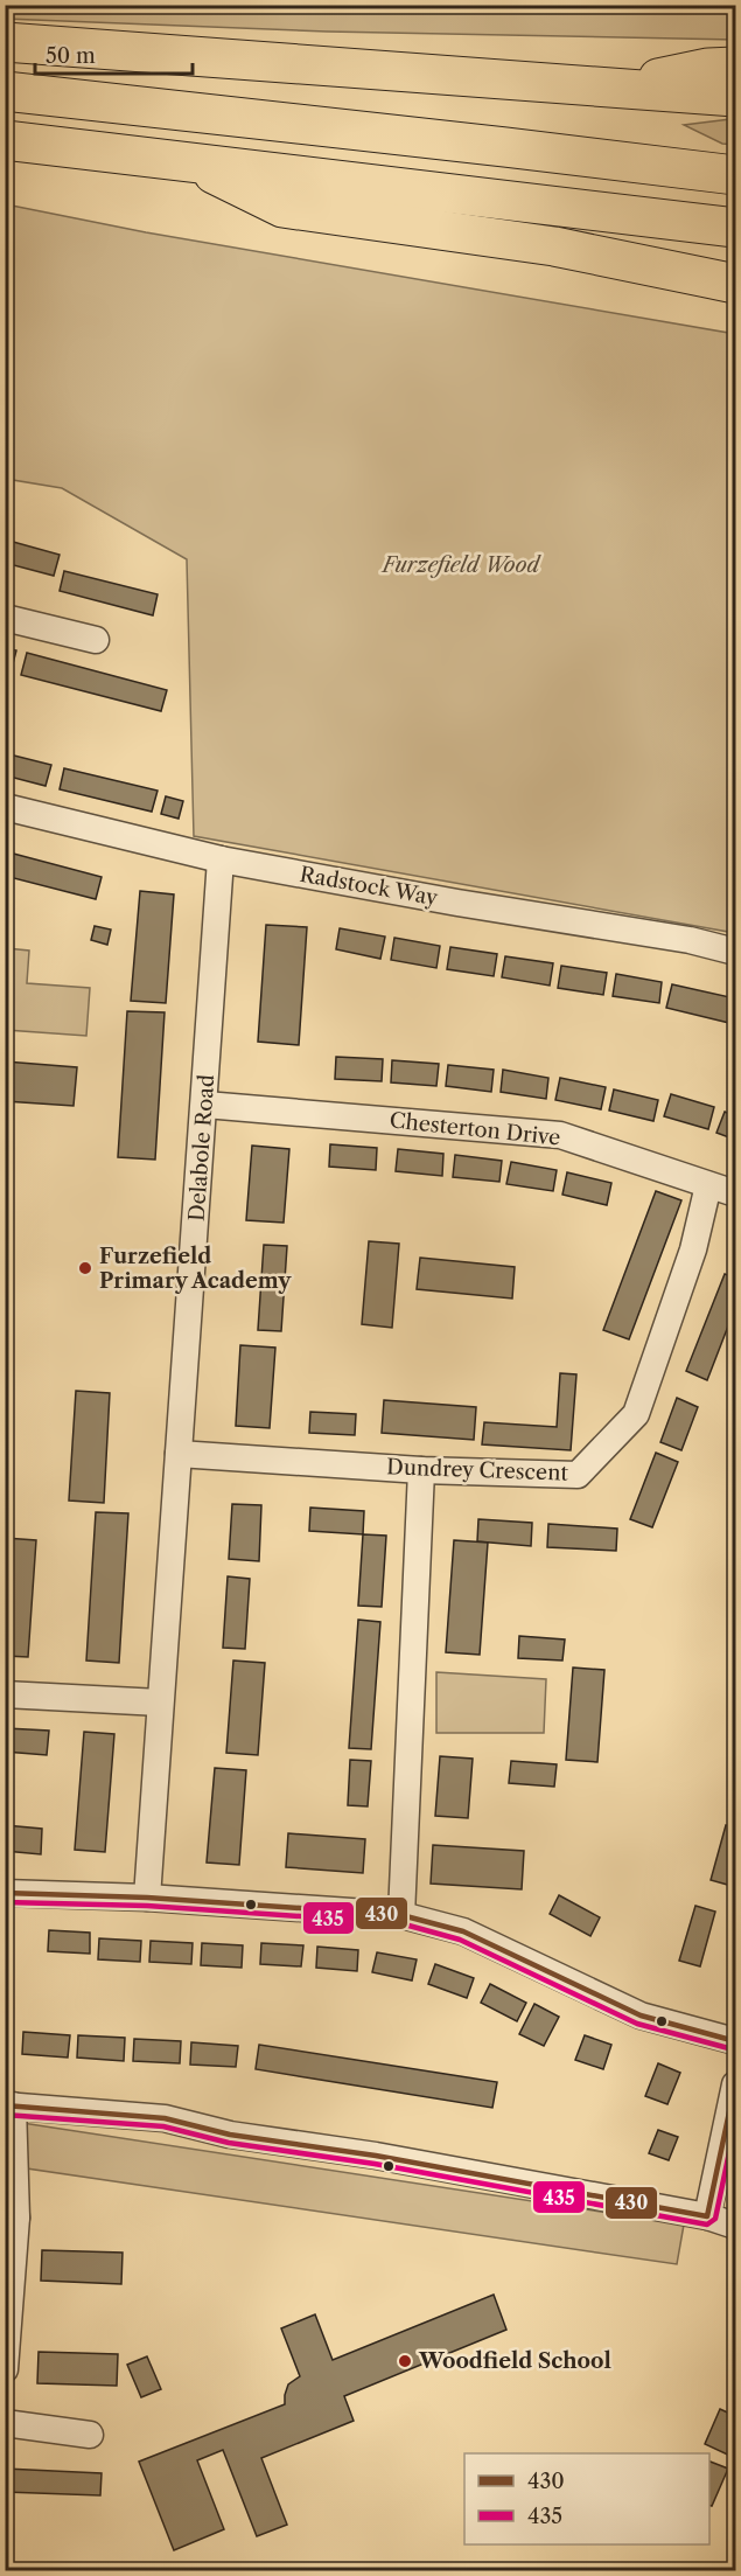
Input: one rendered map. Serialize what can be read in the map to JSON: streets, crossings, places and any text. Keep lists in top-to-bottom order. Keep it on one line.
{"streets":{"street":["Radstock Way","Chesterton Drive","Delabole Road","Dundrey Crescent"]},"crossings":[["Radstock Way","Delabole Road"],["Chesterton Drive","Delabole Road"],["Chesterton Drive","Dundrey Crescent"],["Delabole Road","Dundrey Crescent"]],"parks":["Furzefield Wood"],"places":["Furzefield Primary Academy","Woodfield School"],"lines":["transit line 430","transit line 435"],"legend":["430","435"],"scale_bar":"50 m"}
